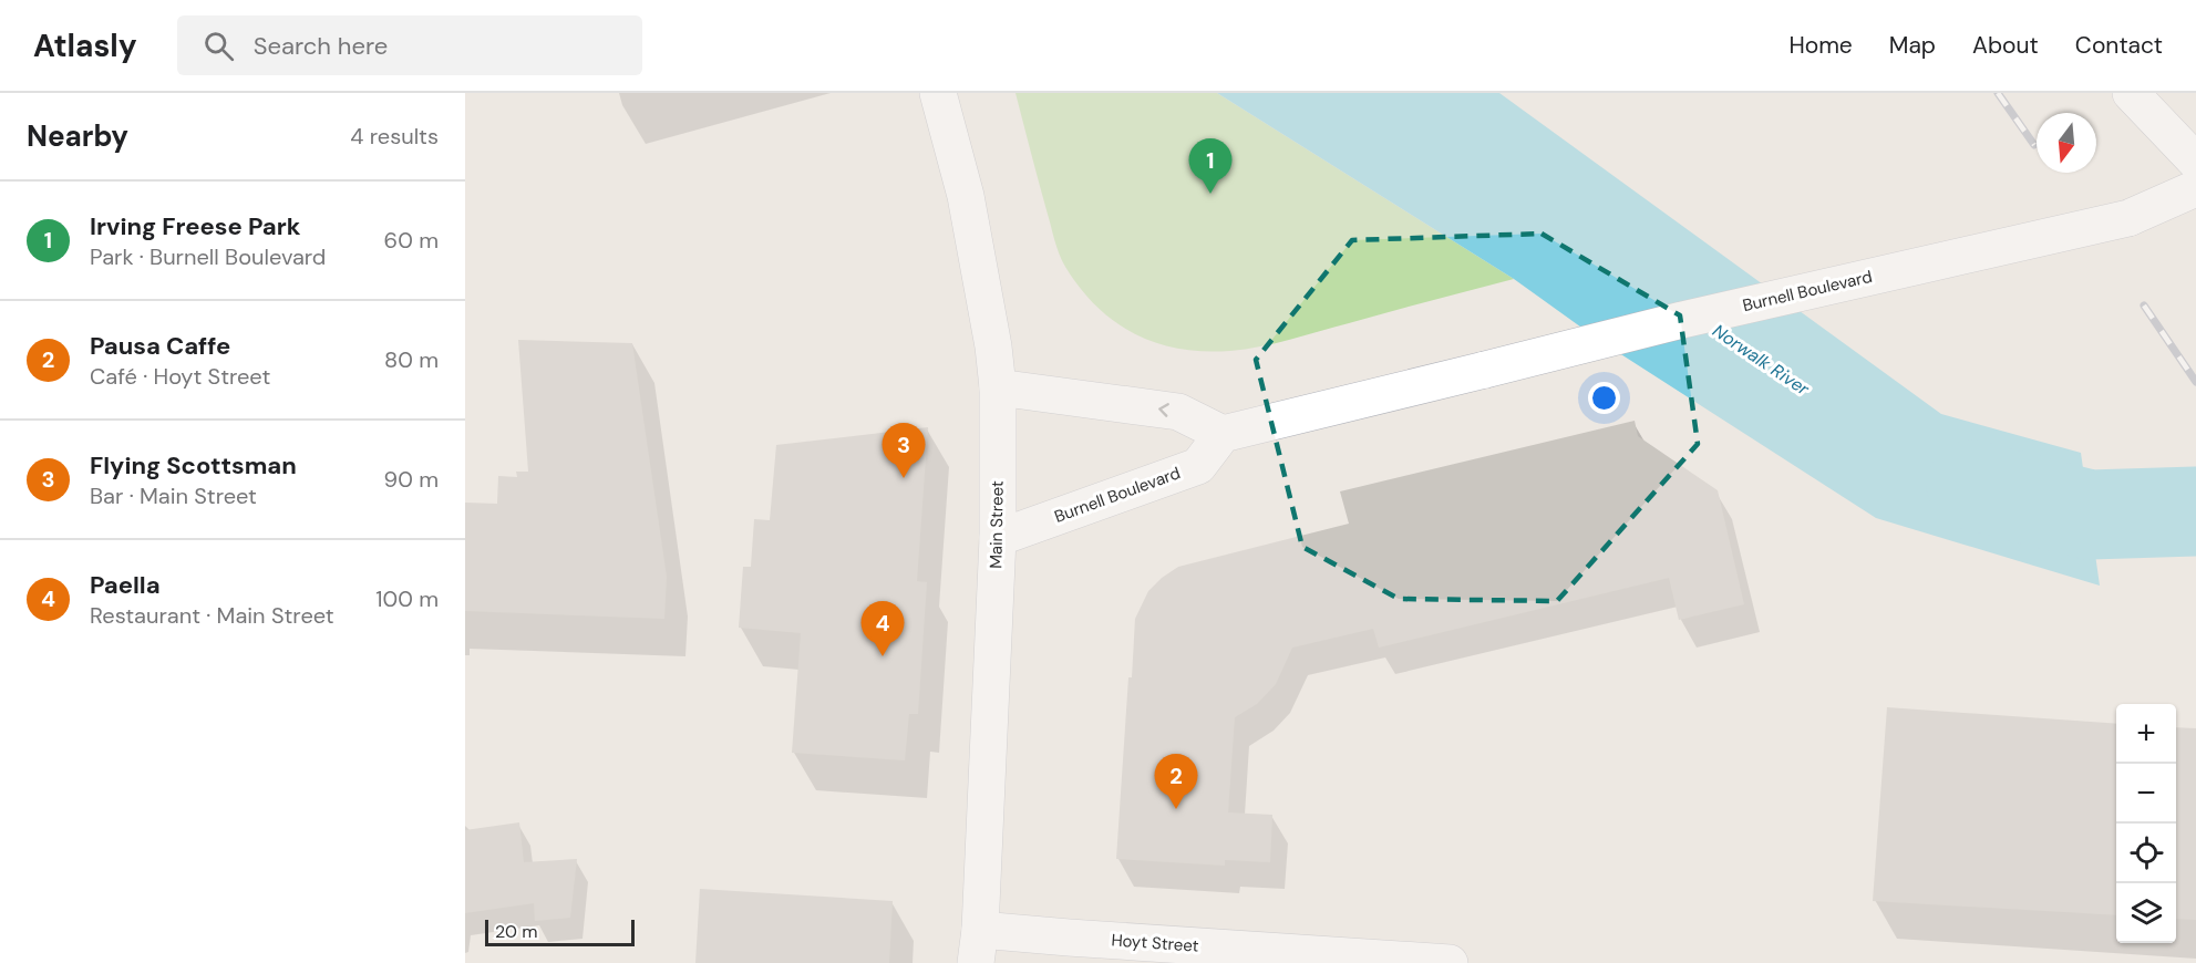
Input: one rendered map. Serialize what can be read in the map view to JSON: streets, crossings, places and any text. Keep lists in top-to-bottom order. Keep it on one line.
{"streets":{"street":["Burnell Boulevard","Main Street","Hoyt Street"]},"crossings":[["Burnell Boulevard","Main Street"],["Main Street","Hoyt Street"]],"water":["Norwalk River"],"scale_bar":"20 m","north":"bottom","page":{"header":"Atlasly","search":"Search here","nav":["Home","Map","About","Contact"],"heading":["Nearby","4 results"],"pins":["1","3","4","2"],"list":[{"mark":"1","name":"Irving Freese Park","note":"Park · Burnell Boulevard","value":"60 m"},{"mark":"2","name":"Pausa Caffe","note":"Café · Hoyt Street","value":"80 m"},{"mark":"3","name":"Flying Scottsman","note":"Bar · Main Street","value":"90 m"},{"mark":"4","name":"Paella","note":"Restaurant · Main Street","value":"100 m"}],"map_buttons":["+","−"],"scale":"20 m"}}
